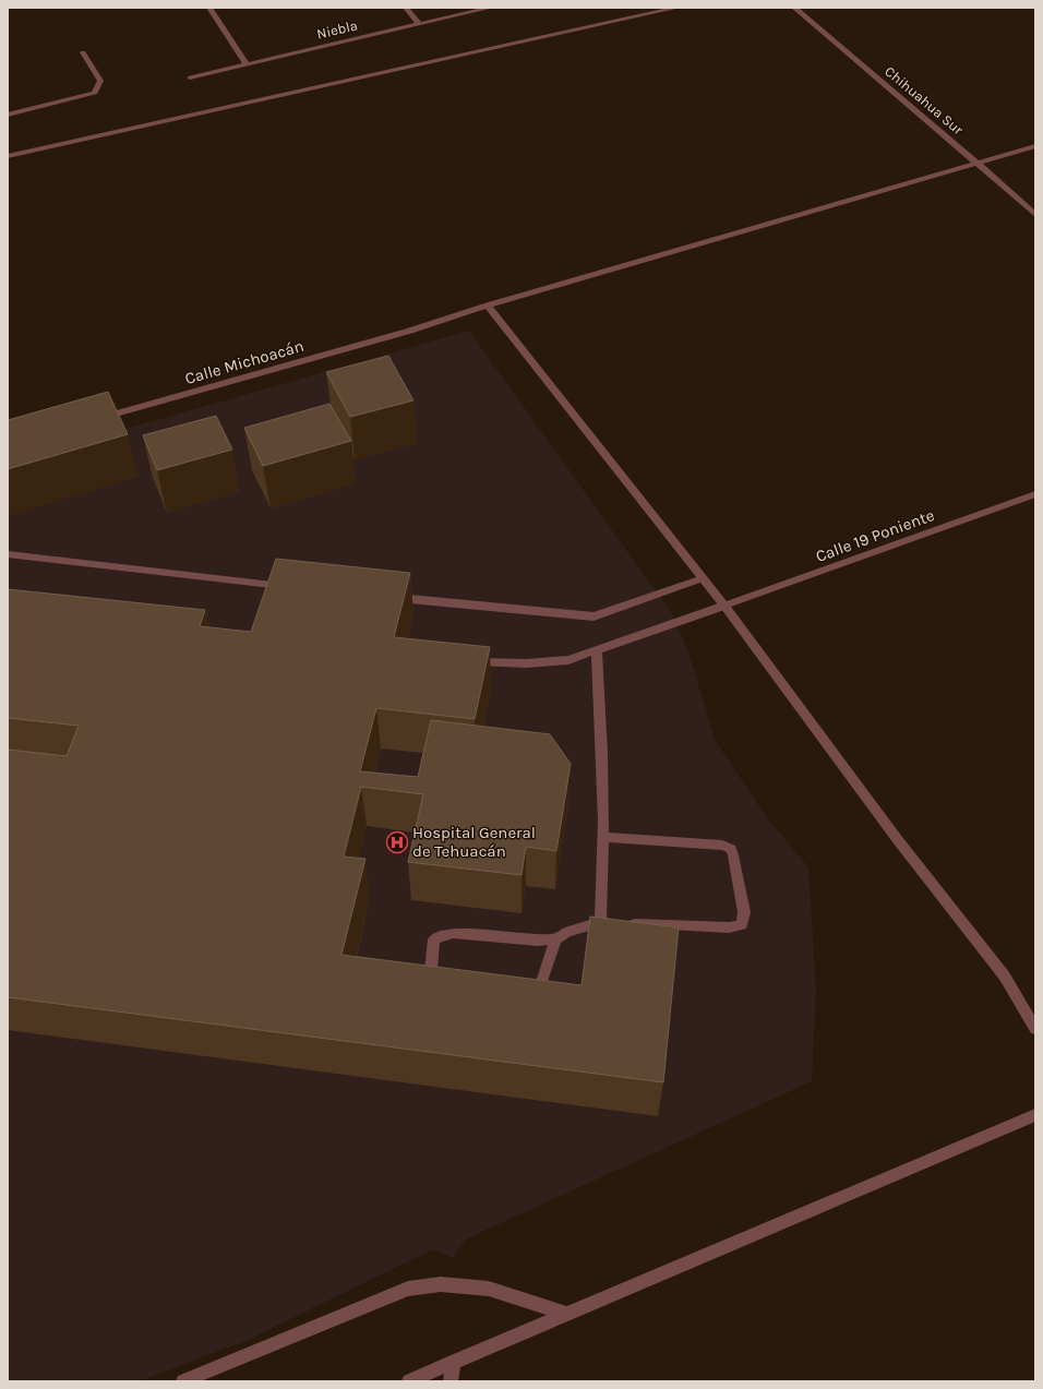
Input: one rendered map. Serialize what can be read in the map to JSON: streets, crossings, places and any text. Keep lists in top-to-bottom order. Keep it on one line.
{"streets":{"street":["Niebla","Chihuahua Sur","Calle Michoacán","Calle 19 Poniente"]},"crossings":[["Chihuahua Sur","Calle Michoacán"]],"places":{"hospital":["Hospital General de Tehuacán"]}}
